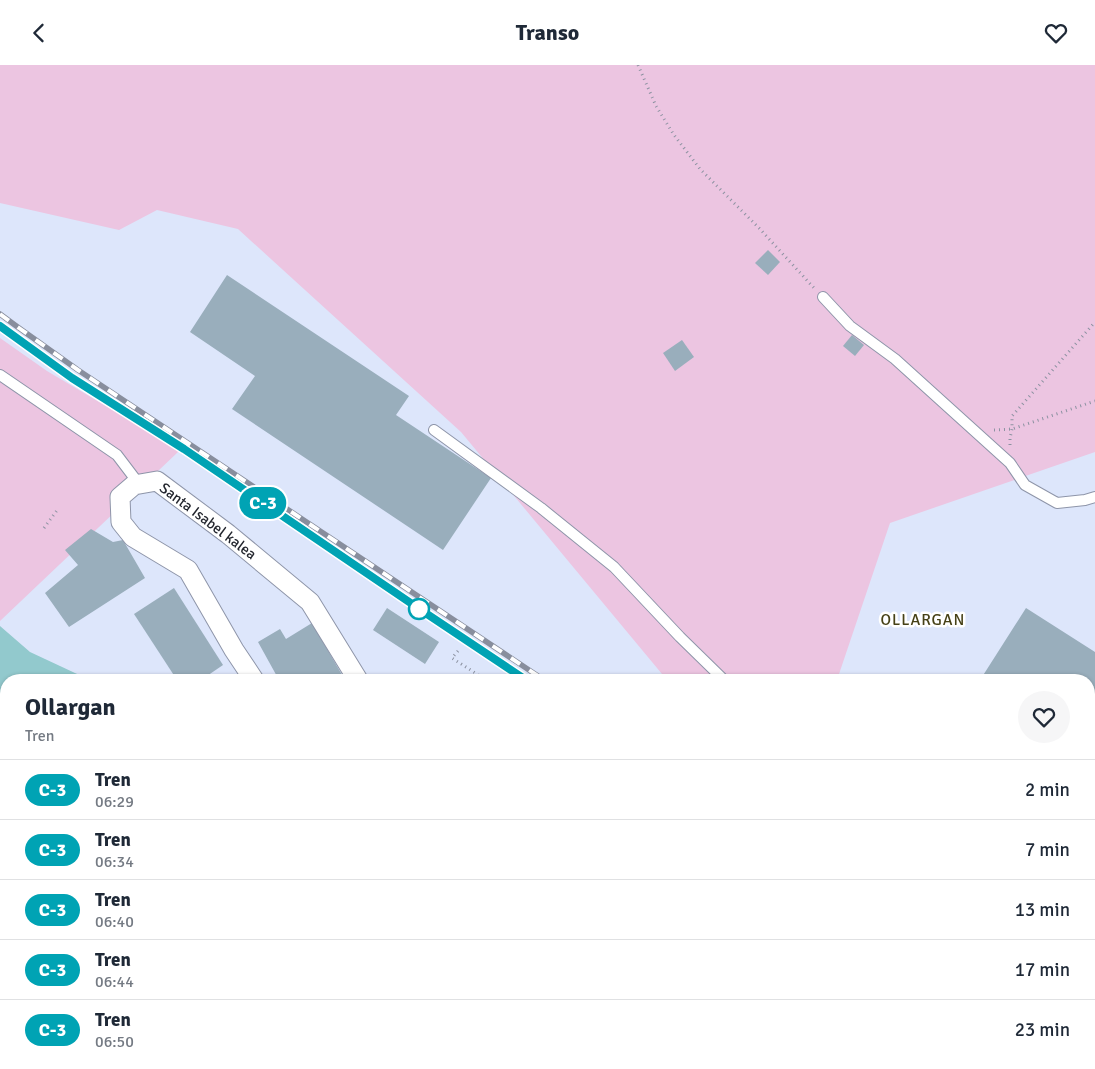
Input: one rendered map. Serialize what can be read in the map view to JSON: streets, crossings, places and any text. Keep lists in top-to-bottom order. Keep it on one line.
{"streets":{"street":["Santa Isabel kalea"]},"districts":["OLLARGAN"],"page":{"header":"Transo","on_map":"C-3","heading":["Ollargan","Tren"],"list":[{"mark":"C-3","name":"Tren","note":"06:29","value":"2 min"},{"mark":"C-3","name":"Tren","note":"06:34","value":"7 min"},{"mark":"C-3","name":"Tren","note":"06:40","value":"13 min"},{"mark":"C-3","name":"Tren","note":"06:44","value":"17 min"},{"mark":"C-3","name":"Tren","note":"06:50","value":"23 min"}]}}
